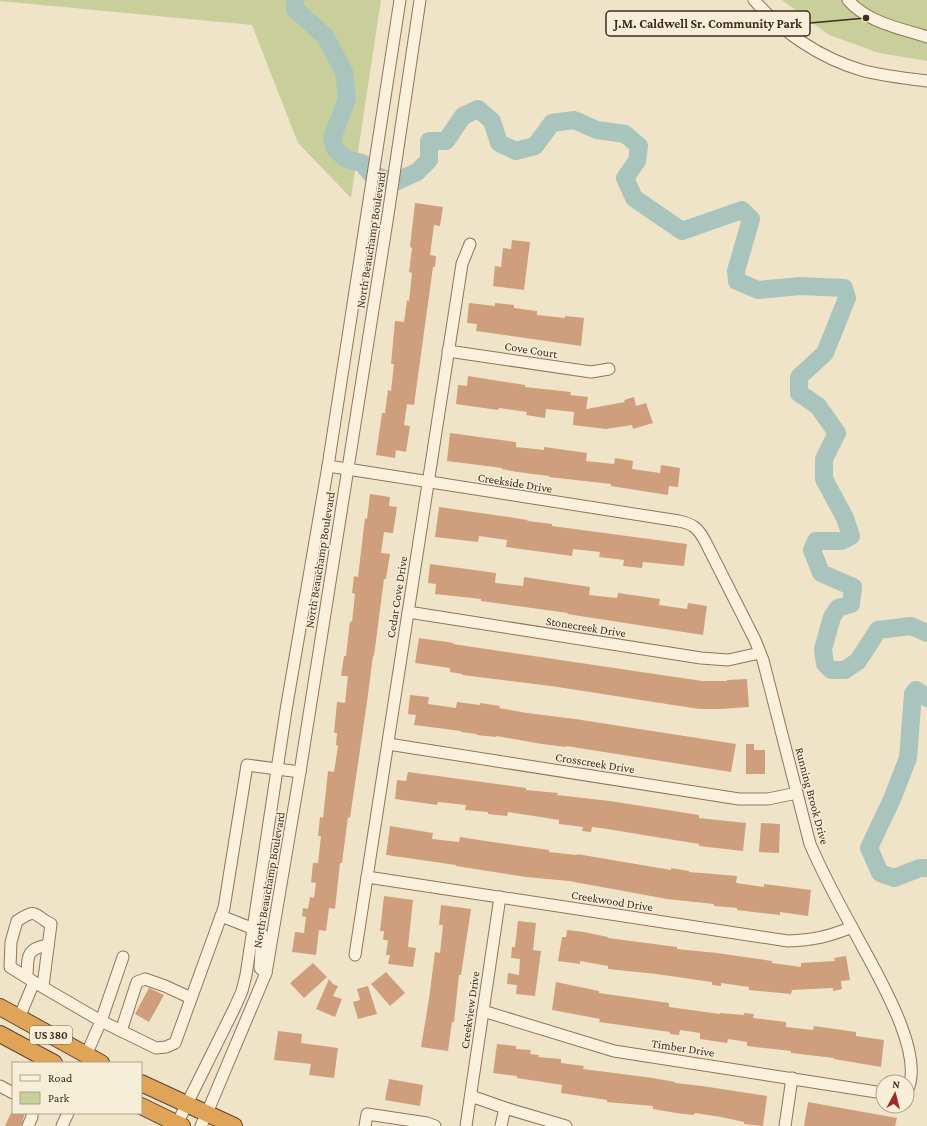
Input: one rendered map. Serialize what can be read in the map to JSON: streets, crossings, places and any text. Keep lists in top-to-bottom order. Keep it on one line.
{"streets":{"highway":["US 380"],"street":["North Beauchamp Boulevard","Cove Court","Creekside Drive","Cedar Cove Drive","Stonecreek Drive","Crosscreek Drive","Running Brook Drive","Creekwood Drive","Creekview Drive","Timber Drive"]},"crossings":[["North Beauchamp Boulevard","Creekside Drive"],["Cove Court","Cedar Cove Drive"],["Creekside Drive","Cedar Cove Drive"],["Creekside Drive","Running Brook Drive"],["Cedar Cove Drive","Stonecreek Drive"],["Cedar Cove Drive","Crosscreek Drive"],["Cedar Cove Drive","Creekwood Drive"],["Stonecreek Drive","Running Brook Drive"],["Crosscreek Drive","Running Brook Drive"],["Running Brook Drive","Creekwood Drive"],["Creekwood Drive","Creekview Drive"],["Creekview Drive","Timber Drive"]],"places":["J.M. Caldwell Sr. Community Park"],"legend":["Road","Park"],"north":"top"}
